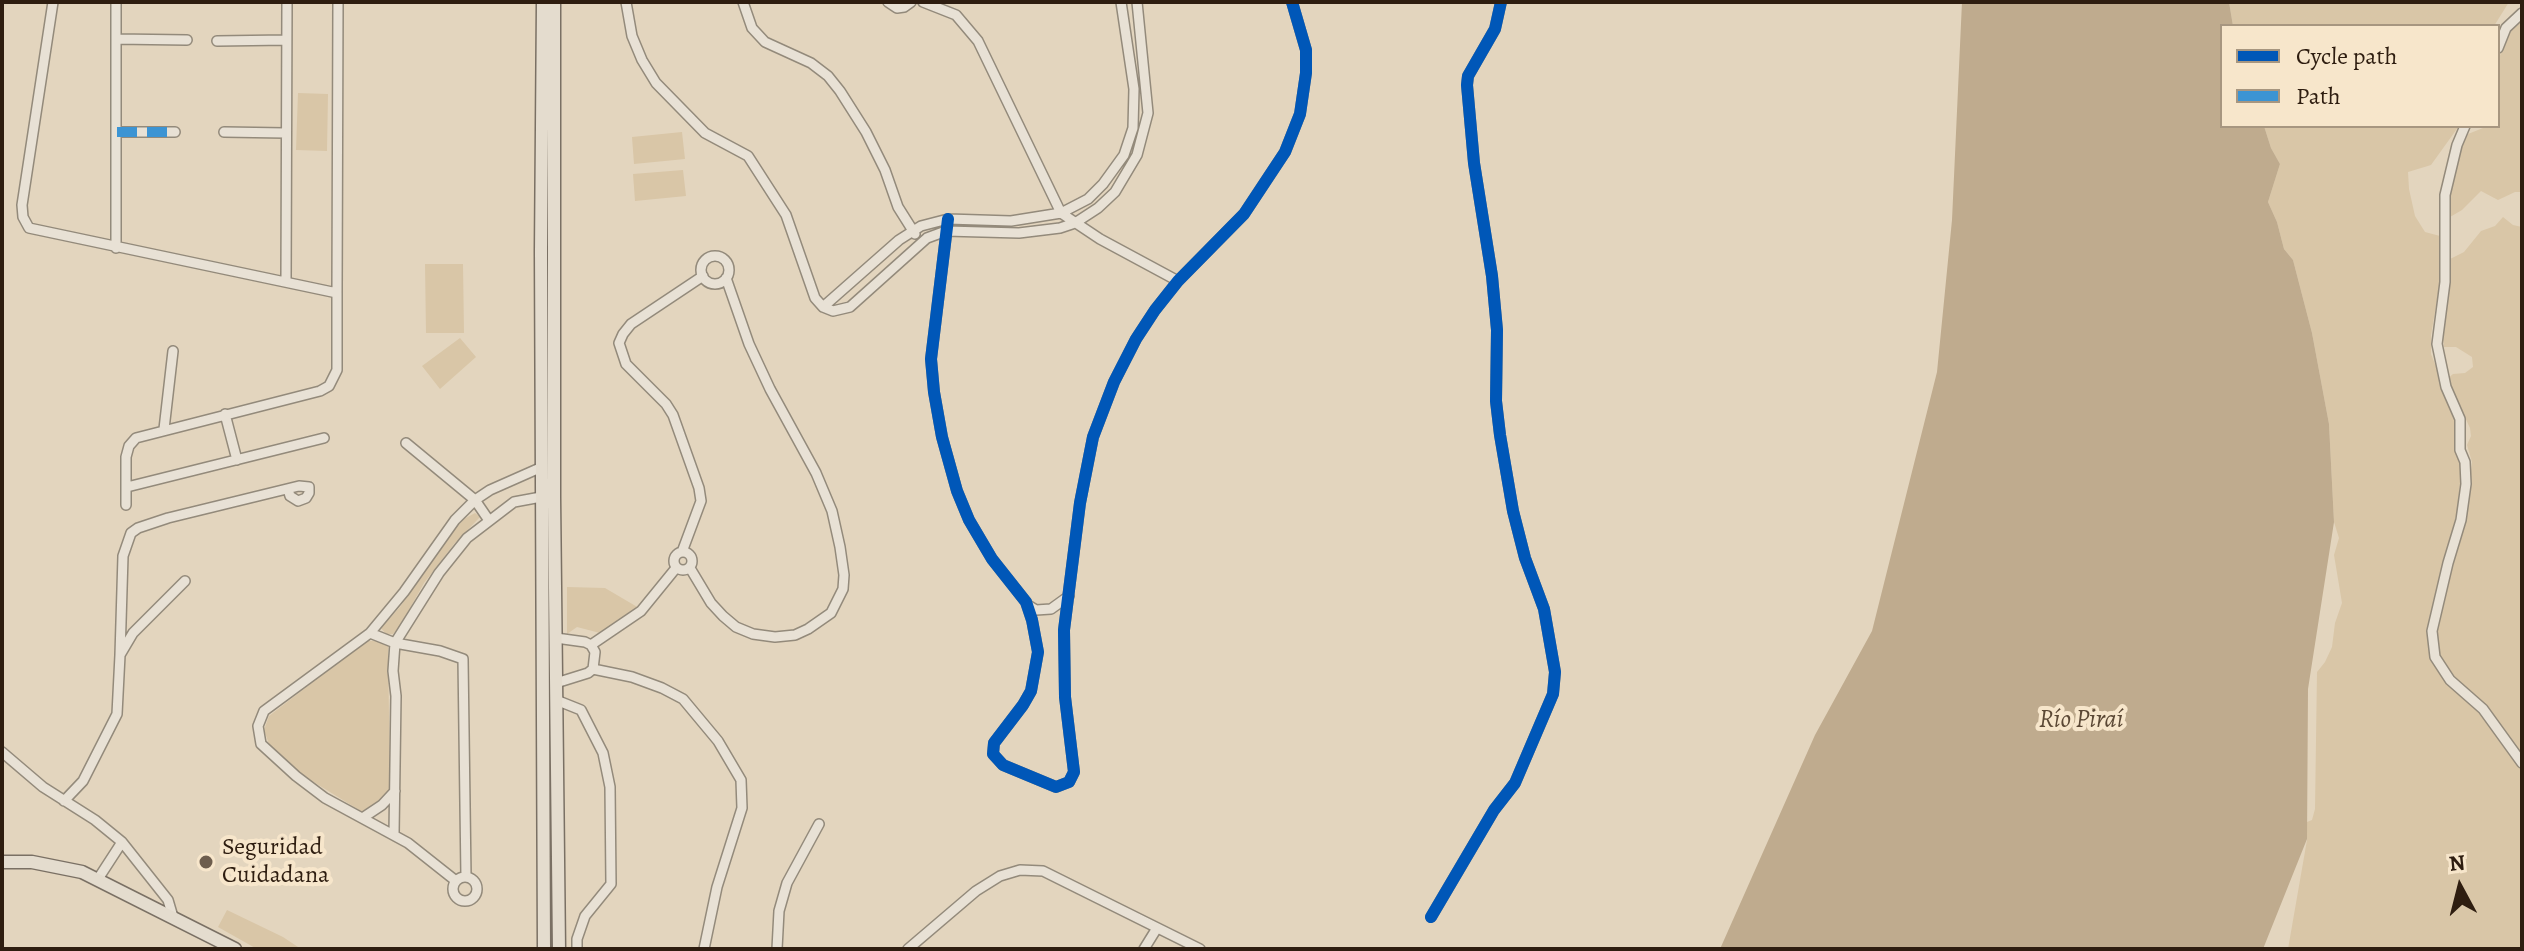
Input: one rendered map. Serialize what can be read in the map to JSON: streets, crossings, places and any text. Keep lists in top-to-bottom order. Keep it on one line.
{"water":["Río Piraí"],"places":["Seguridad Cuidadana"],"legend":["Cycle path","Path"],"north":"top"}
